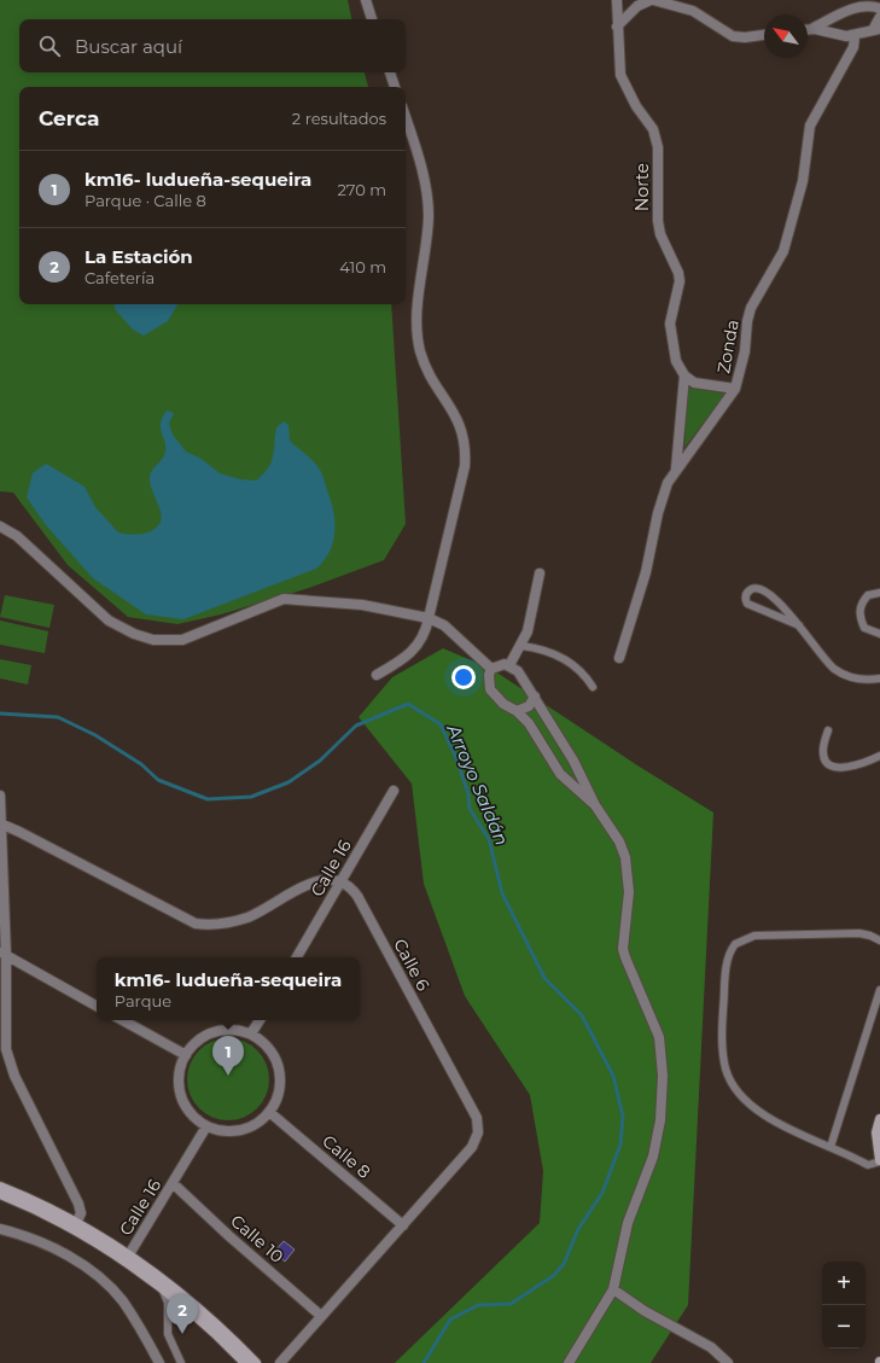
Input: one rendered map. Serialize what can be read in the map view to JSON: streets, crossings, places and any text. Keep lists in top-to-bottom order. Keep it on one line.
{"streets":{"street":["Norte","Zonda","Calle 16","Calle 6","Calle 8","Calle 10"]},"crossings":[["Calle 16","Calle 6"],["Calle 16","Calle 8"],["Calle 16","Calle 10"],["Calle 6","Calle 8"],["Calle 6","Calle 10"]],"water":["Arroyo Saldán"],"north":"top left","page":{"search":"Buscar aquí","heading":["Cerca","2 resultados"],"list":[{"mark":"1","name":"km16- ludueña-sequeira","note":"Parque · Calle 8","value":"270 m"},{"mark":"2","name":"La Estación","note":"Cafetería","value":"410 m"}],"popup":["km16- ludueña-sequeira","Parque"],"pins":["1","2"],"map_buttons":["+","−"]}}
